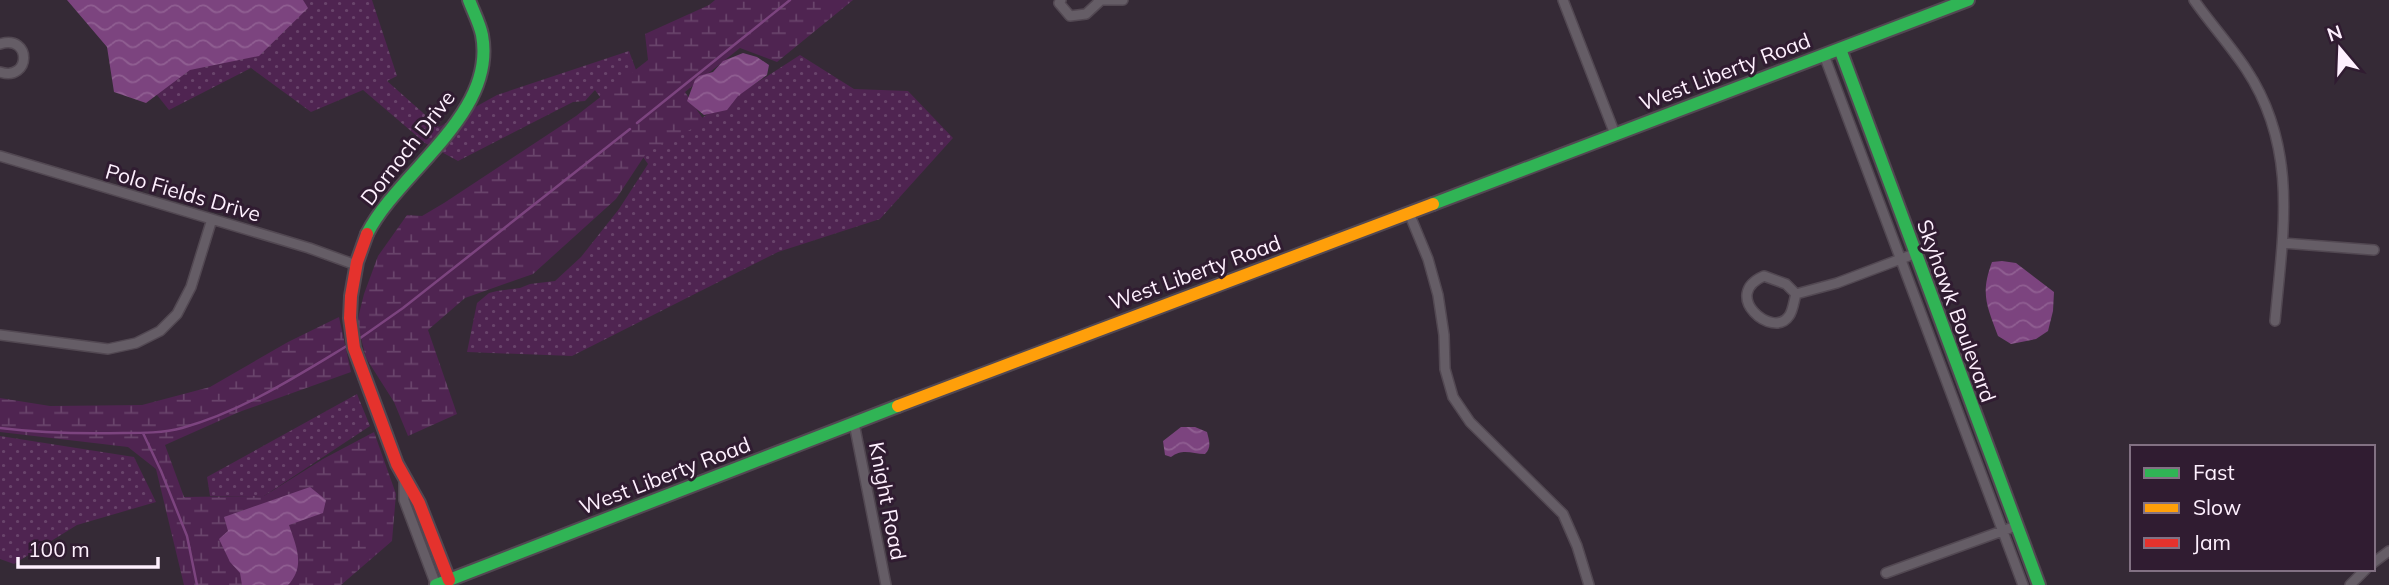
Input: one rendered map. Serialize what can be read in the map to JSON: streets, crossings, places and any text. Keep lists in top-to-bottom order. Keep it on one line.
{"streets":{"main road":["West Liberty Road","Dornoch Drive","Skyhawk Boulevard"],"street":["Polo Fields Drive","Knight Road"]},"crossings":[["West Liberty Road","Dornoch Drive"],["West Liberty Road","Skyhawk Boulevard"],["West Liberty Road","Knight Road"],["Dornoch Drive","Polo Fields Drive"]],"legend":["Fast","Slow","Jam"],"scale_bar":"100 m","north":"top"}
